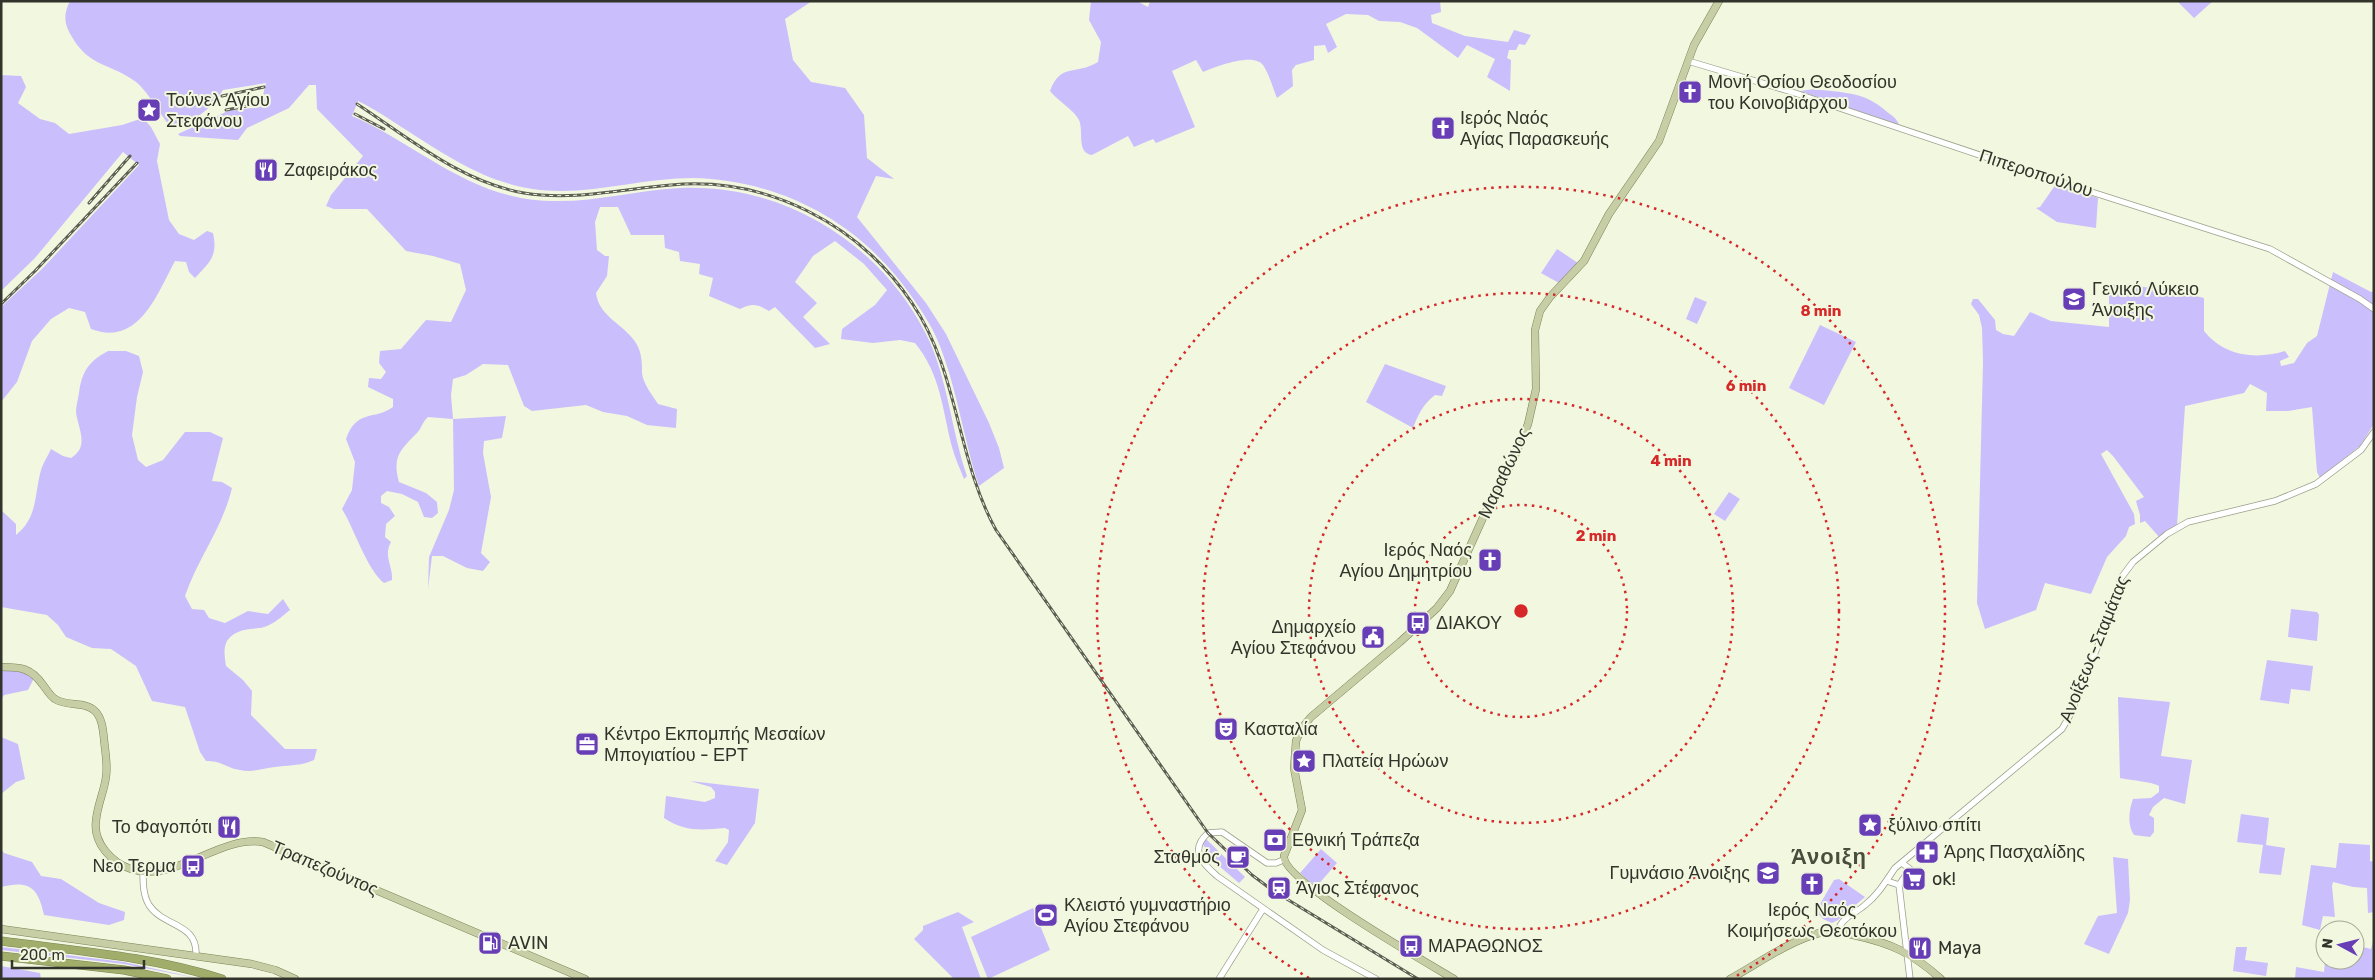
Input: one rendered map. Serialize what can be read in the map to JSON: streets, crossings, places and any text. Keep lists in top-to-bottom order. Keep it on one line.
{"streets":{"main road":["Μαραθώνος","Τραπεζούντος"],"street":["Πιπεροπούλου","Ανοίξεως-Σταμάτας"]},"crossings":[["Πιπεροπούλου","Μαραθώνος"]],"districts":["Άνοιξη"],"places":{"church":["Μονή Οσίου Θεοδοσίου του Κοινοβιάρχου","Ιερός Ναός Αγίας Παρασκευής","Ιερός Ναός Αγίου Δημητρίου","Ιερός Ναός Κοιμήσεως Θεοτόκου"],"place":["Τούνελ Αγίου Στεφάνου","Πλατεία Ηρώων","ξύλινο σπίτι"],"restaurant":["Ζαφειράκος","Το Φαγοπότι","Maya"],"school or university":["Γενικό Λύκειο Άνοιξης","Γυμνάσιο Άνοιξης"],"bus stop":["ΔΙΑΚΟΥ","Νεο Τερμα","ΜΑΡΑΘΩΝΟΣ"],"public building":["Δημαρχείο Αγίου Στεφάνου"],"theatre":["Κασταλία"],"office":["Κέντρο Εκπομπής Μεσαίων Μπογιατίου - ΕΡΤ"],"bank":["Εθνική Τράπεζα"],"pharmacy":["Άρης Πασχαλίδης"],"cafe":["Σταθμός"],"supermarket":["ok!"],"station":["Άγιος Στέφανος"],"sports":["Κλειστό γυμναστήριο Αγίου Στεφάνου"],"fuel station":["AVIN"]},"scale_bar":"200 m","north":"left","rings":["8 min","6 min","4 min","2 min"]}
